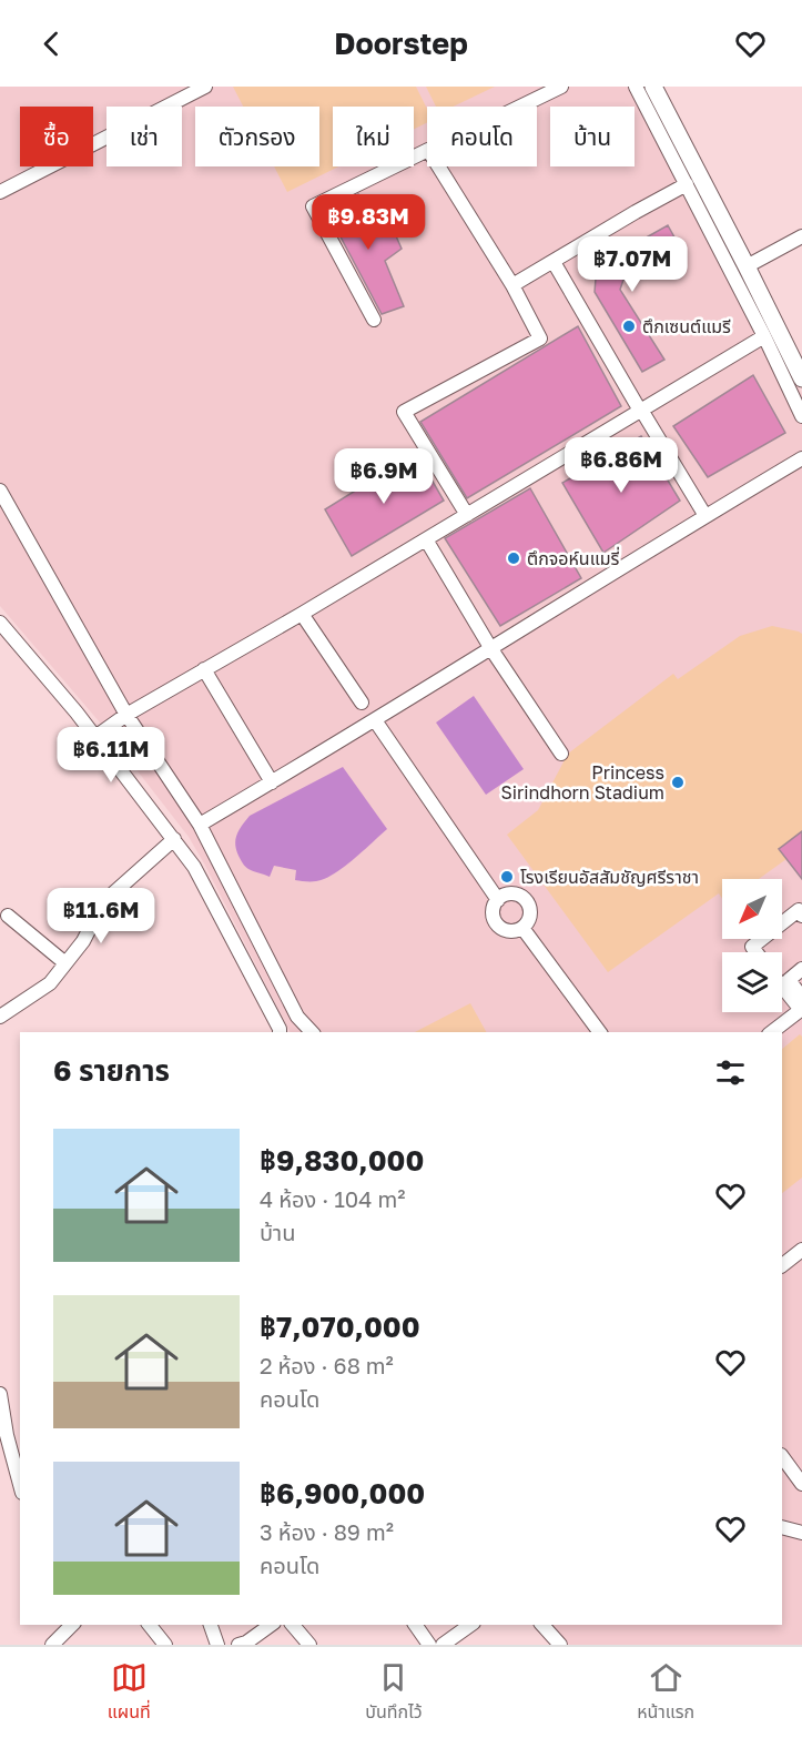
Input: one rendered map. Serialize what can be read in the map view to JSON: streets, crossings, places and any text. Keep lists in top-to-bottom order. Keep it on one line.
{"places":["ตึกเซนต์แมรี","ตึกจอห์นแมรี่","Princess Sirindhorn Stadium","โรงเรียนอัสสัมชัญศรีราชา"],"north":"bottom left","page":{"header":"Doorstep","chip":["ซื้อ","เช่า","ตัวกรอง","ใหม่","คอนโด","บ้าน"],"price":["฿9.83M","฿7.07M","฿6.86M","฿6.9M","฿6.11M","฿11.6M"],"heading":"6 รายการ","list":[{"name":"฿9,830,000","note":"4 ห้อง · 104 m² · บ้าน"},{"name":"฿7,070,000","note":"2 ห้อง · 68 m² · คอนโด"},{"name":"฿6,900,000","note":"3 ห้อง · 89 m² · คอนโด"}],"tabs":["แผนที่","บันทึกไว้","หน้าแรก"]}}
